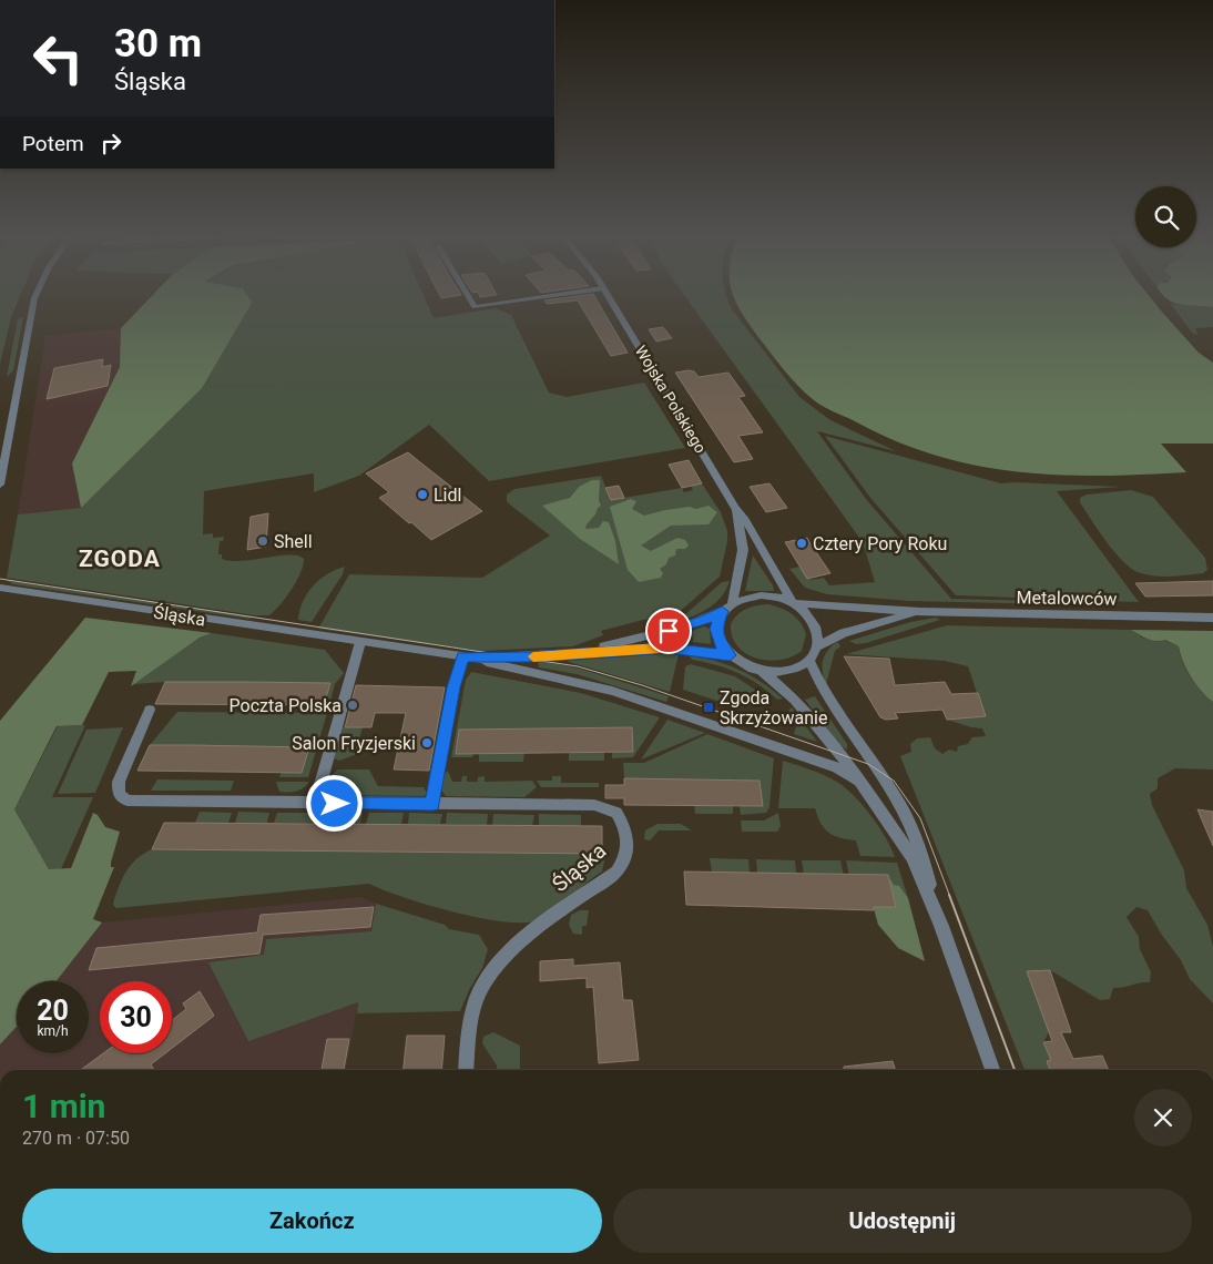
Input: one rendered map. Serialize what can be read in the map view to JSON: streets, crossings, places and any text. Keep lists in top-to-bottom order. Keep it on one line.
{"streets":{"street":["Wojska Polskiego","Metalowców","Śląska"]},"crossings":[["Wojska Polskiego","Śląska"]],"districts":["ZGODA"],"places":{"other":["Lidl","Shell","Cztery Pory Roku","Poczta Polska","Salon Fryzjerski"],"transit":["Zgoda Skrzyżowanie"]},"page":{"turn":["30 m","Śląska"],"then":"Potem","speed":"20 km/h","limit":"30","heading":["1 min","270 m · 07:50"],"buttons":["Zakończ","Udostępnij"]}}
